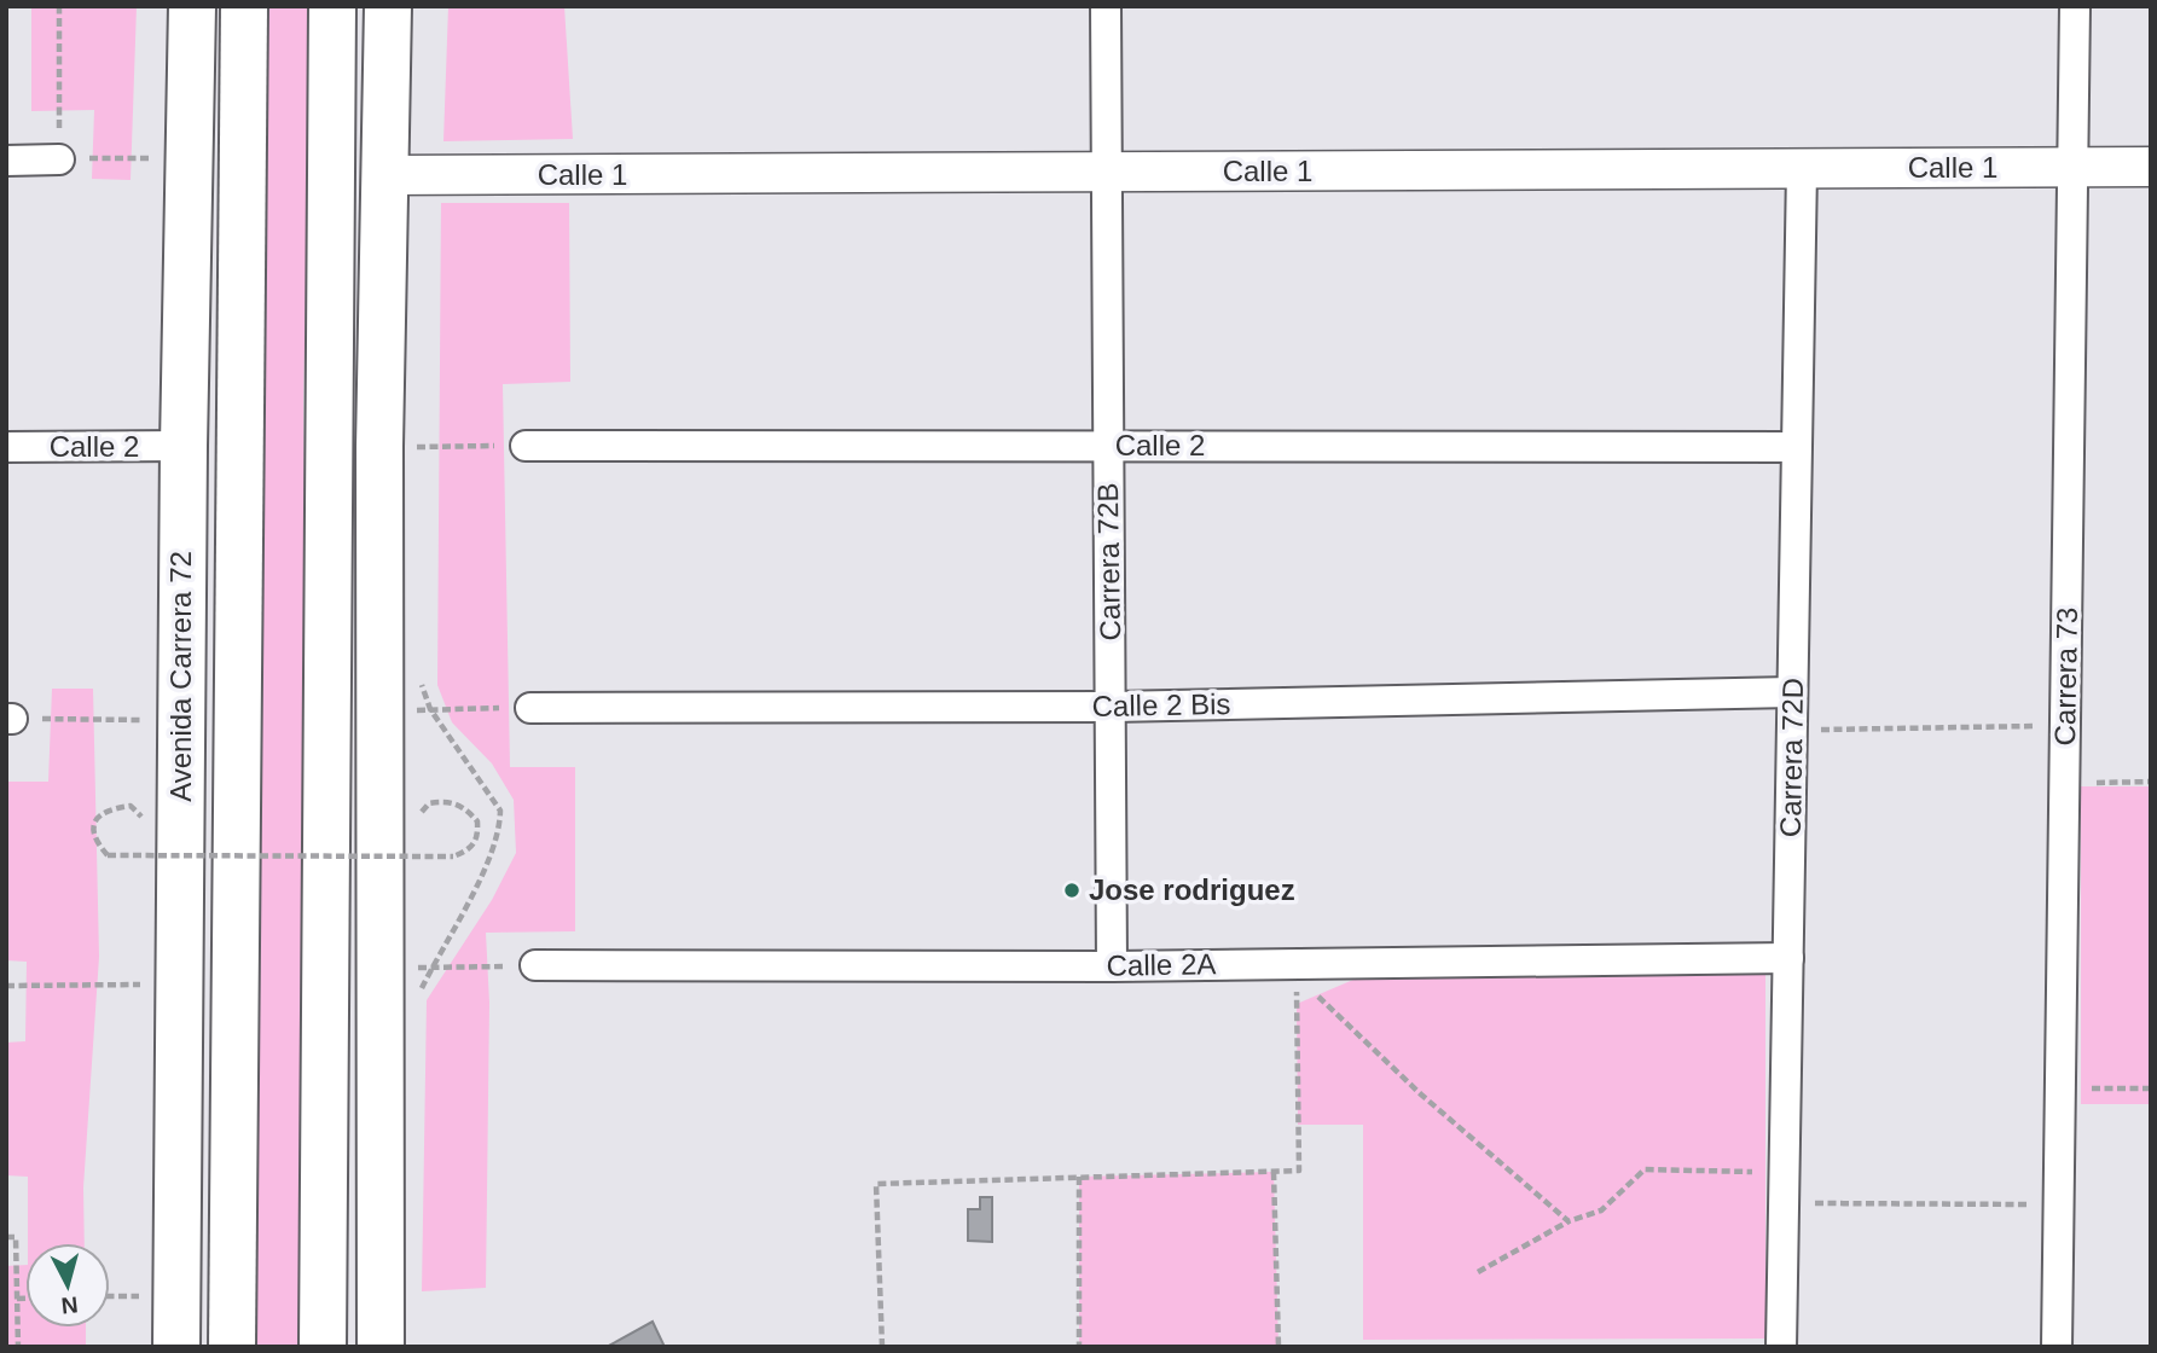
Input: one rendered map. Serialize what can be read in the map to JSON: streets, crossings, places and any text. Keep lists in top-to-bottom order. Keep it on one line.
{"streets":{"highway":["Avenida Carrera 72"],"street":["Calle 1","Calle 2","Carrera 72B","Carrera 73","Calle 2 Bis","Carrera 72D","Calle 2A"]},"crossings":[["Calle 1","Carrera 72B"],["Calle 1","Carrera 73"],["Calle 1","Carrera 72D"],["Calle 2","Carrera 72B"],["Calle 2","Avenida Carrera 72"],["Calle 2","Carrera 72D"],["Carrera 72B","Calle 2 Bis"],["Carrera 72B","Calle 2A"],["Calle 2 Bis","Carrera 72D"],["Carrera 72D","Calle 2A"]],"places":["Jose rodriguez"],"north":"bottom"}
